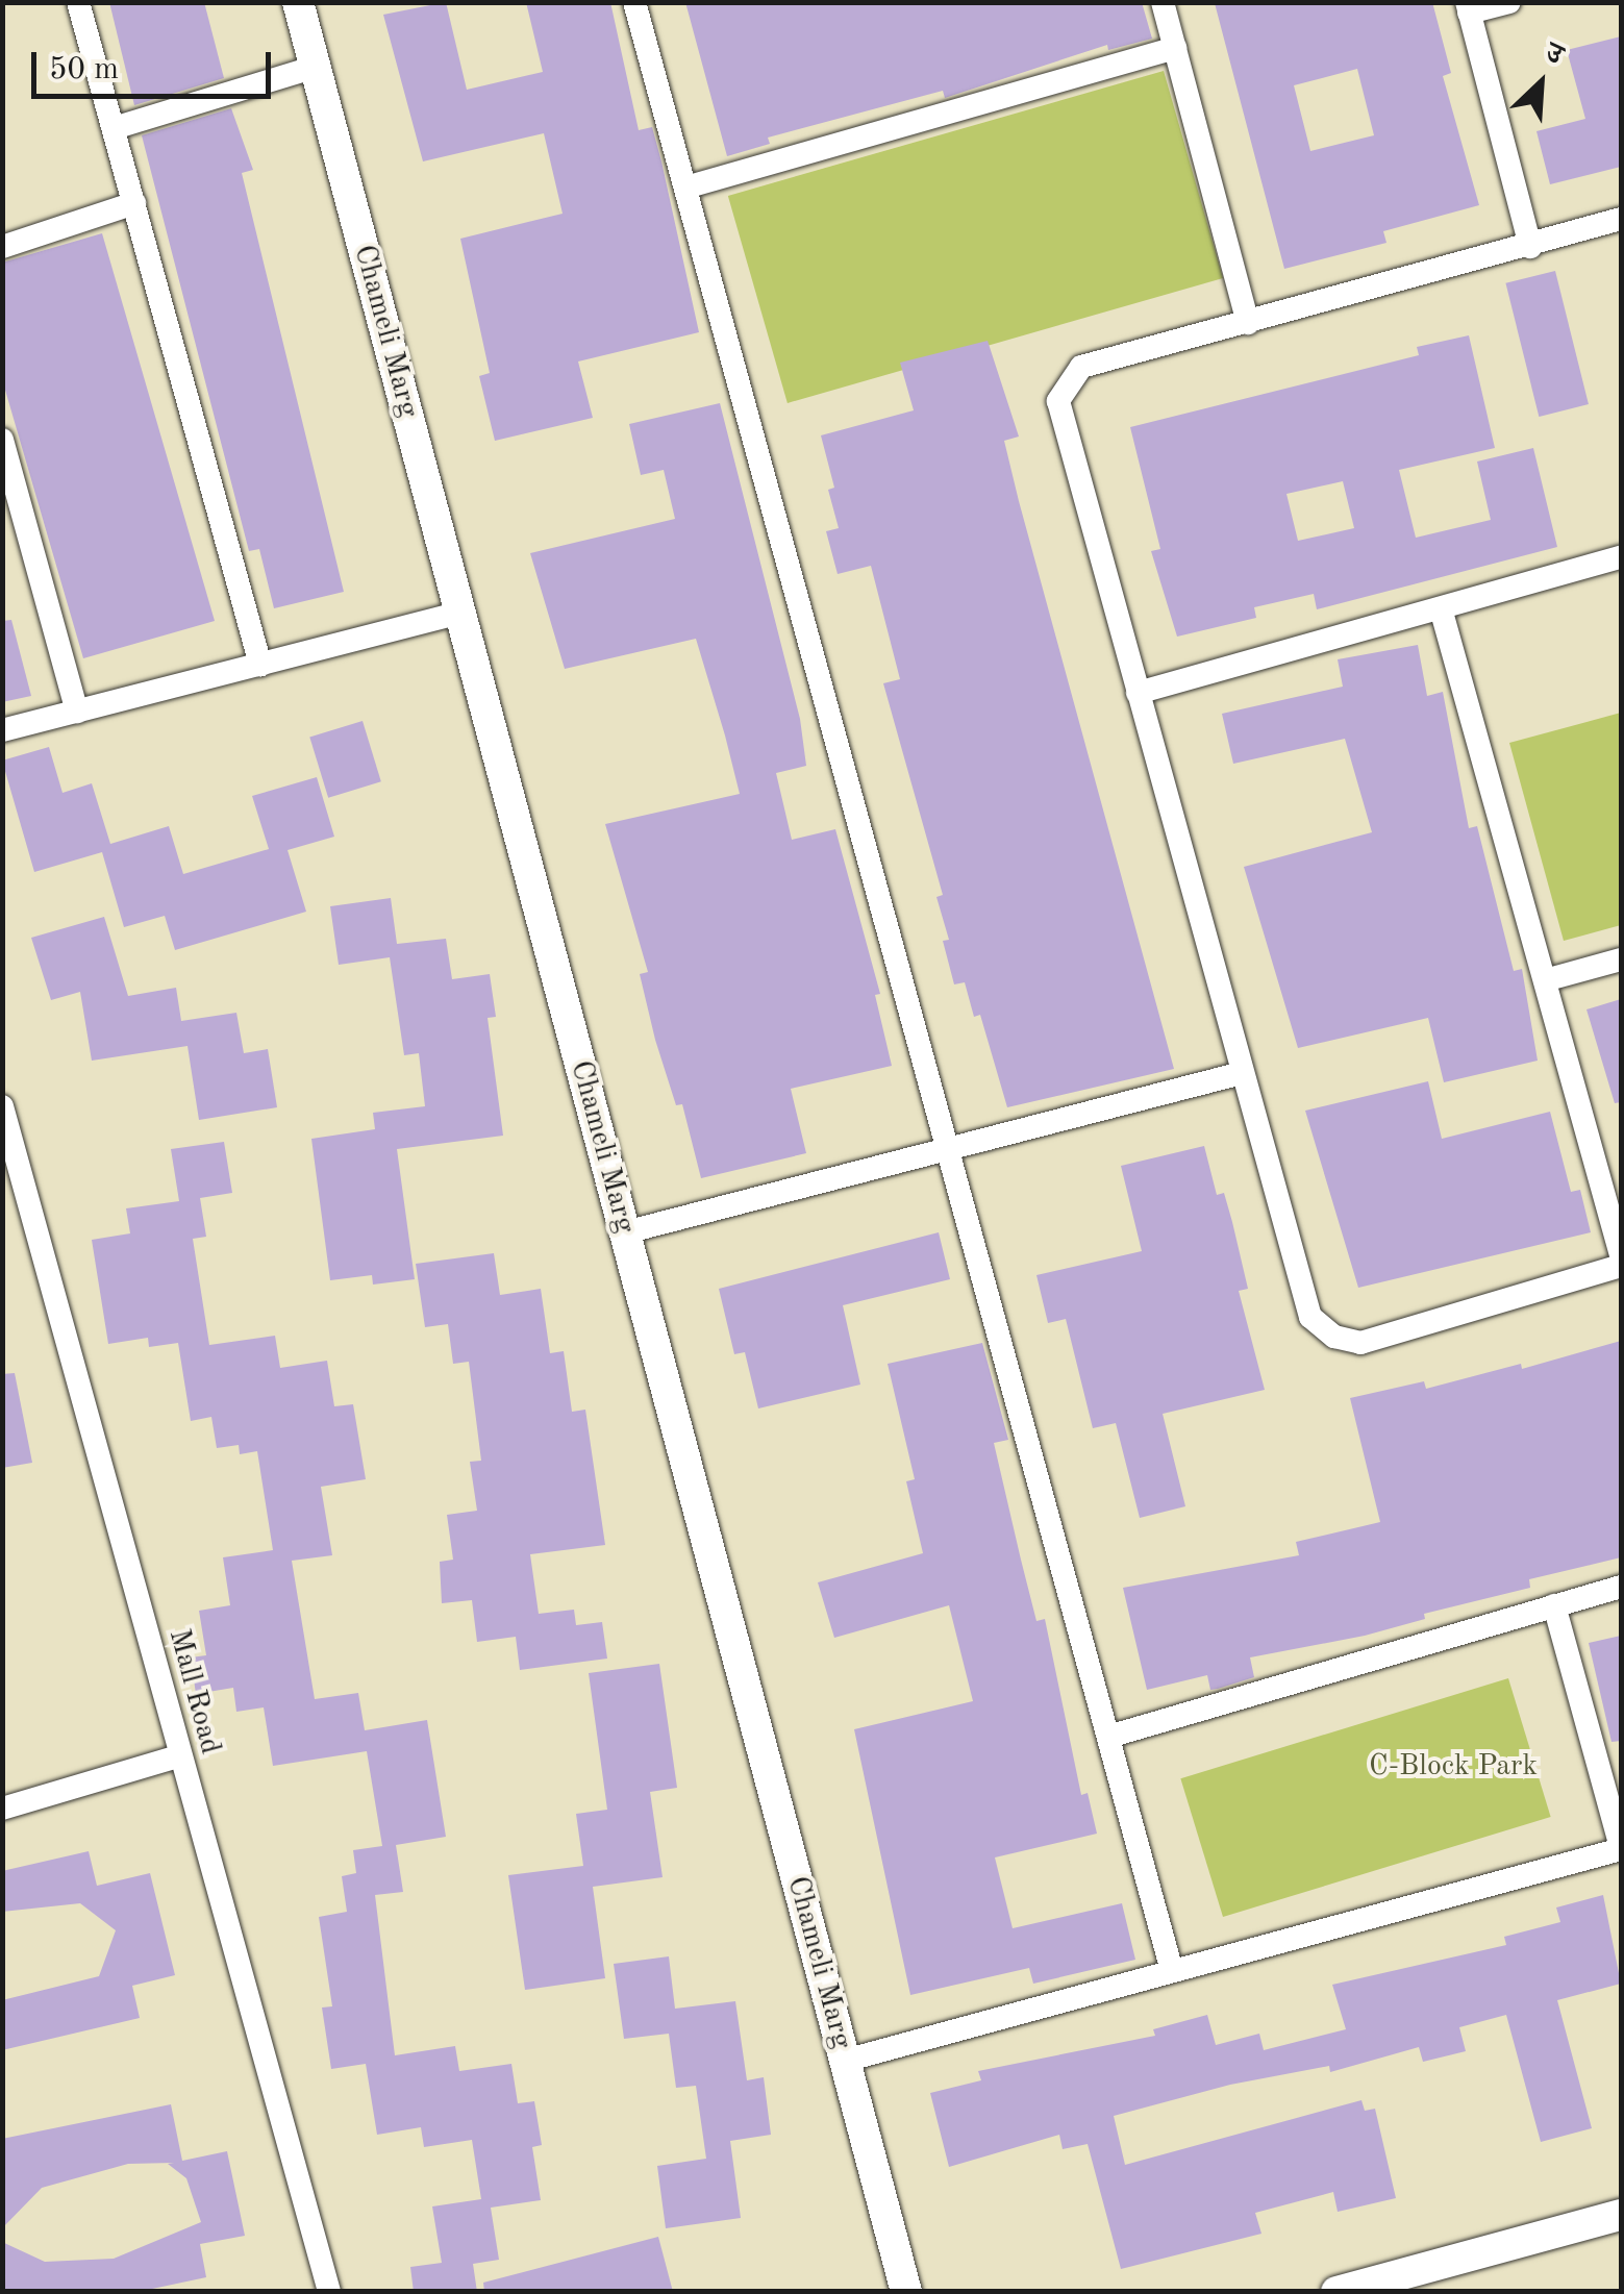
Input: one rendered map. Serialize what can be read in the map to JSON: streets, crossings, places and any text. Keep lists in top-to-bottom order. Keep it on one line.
{"streets":{"street":["Chameli Marg","Mall Road"]},"parks":["C-Block Park"],"scale_bar":"50 m","north":"top right"}
